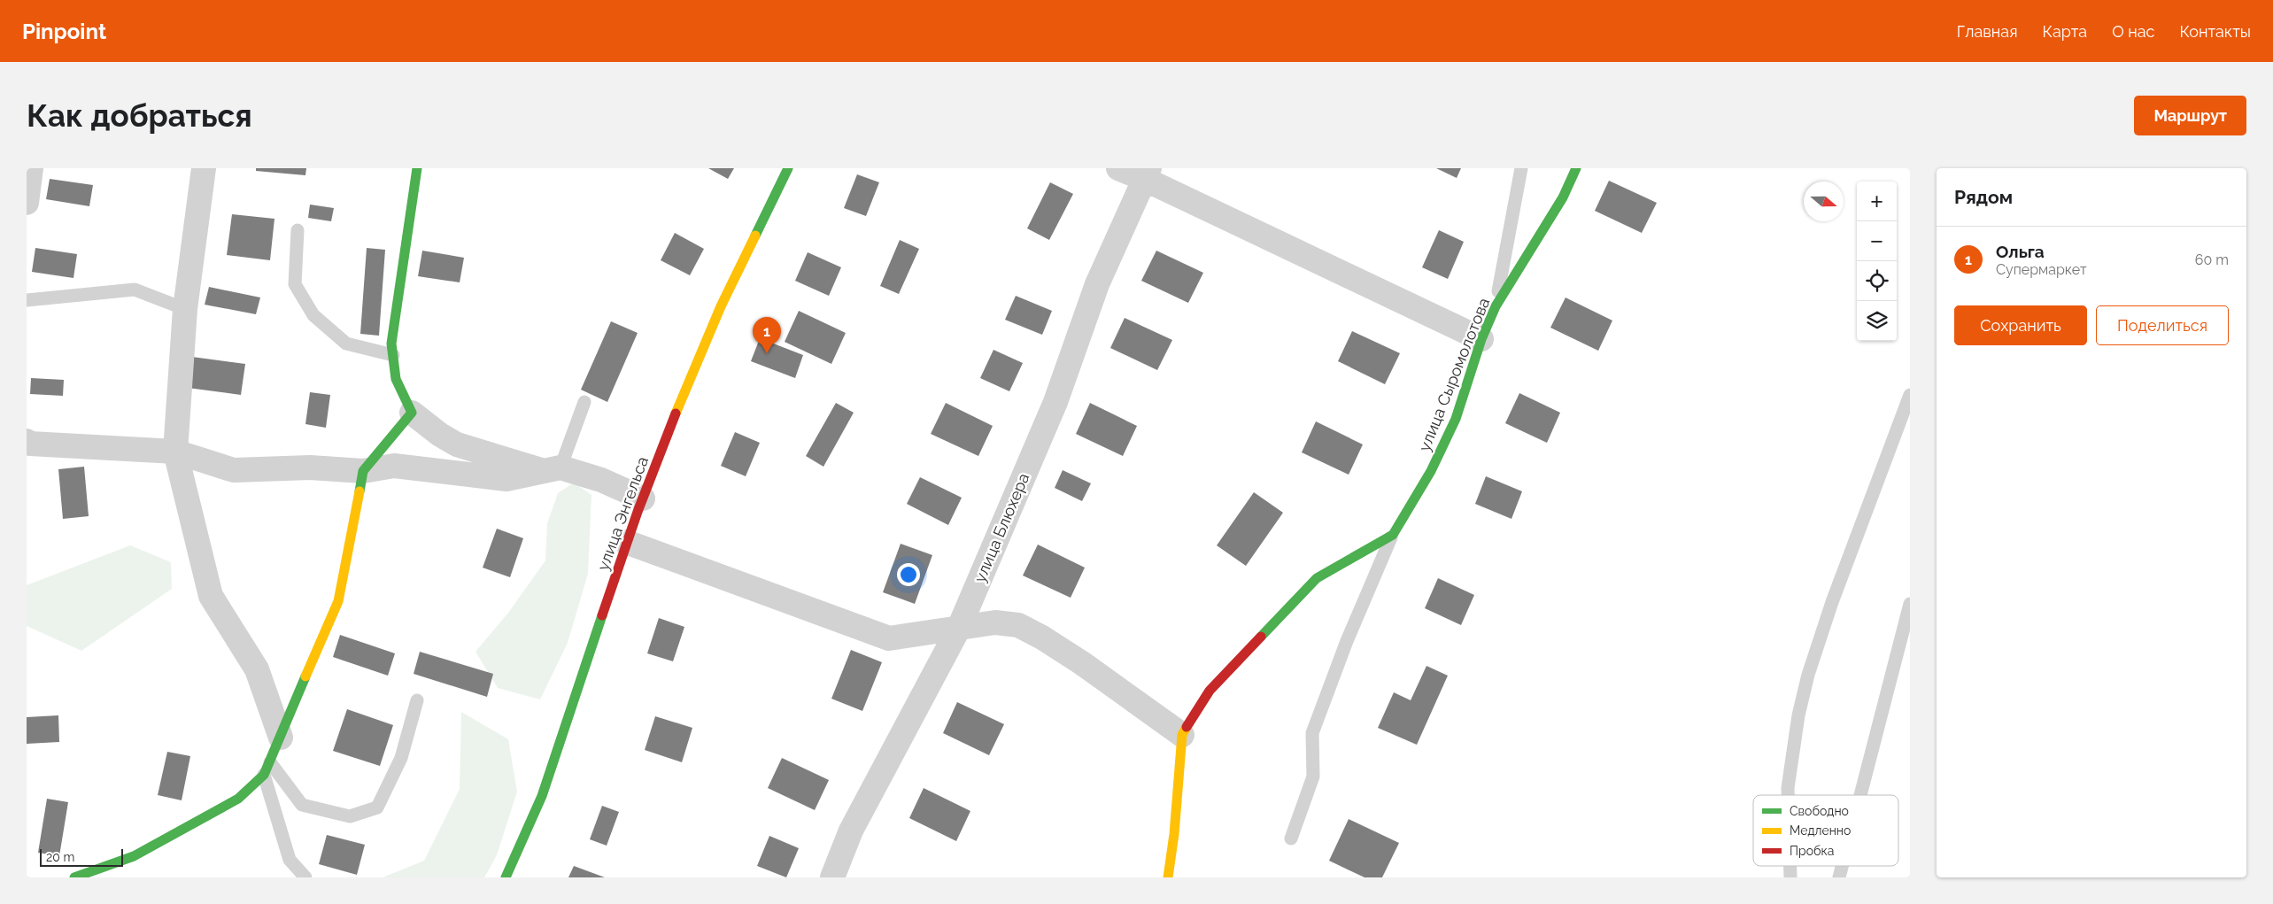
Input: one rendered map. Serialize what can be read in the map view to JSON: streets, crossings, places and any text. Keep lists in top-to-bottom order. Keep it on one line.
{"streets":{"street":["улица Сыромолотова","улица Энгельса","улица Блюхера"]},"legend":["Свободно","Медленно","Пробка"],"scale_bar":"20 m","north":"right","page":{"header":"Pinpoint","nav":["Главная","Карта","О нас","Контакты"],"buttons":["Маршрут",["Сохранить","Поделиться"]],"title":"Как добраться","heading":"Рядом","map_buttons":["+","−"],"list":[{"mark":"1","name":"Ольга","note":"Супермаркет","value":"60 m"}],"pins":"1","scale":"20 m"}}
